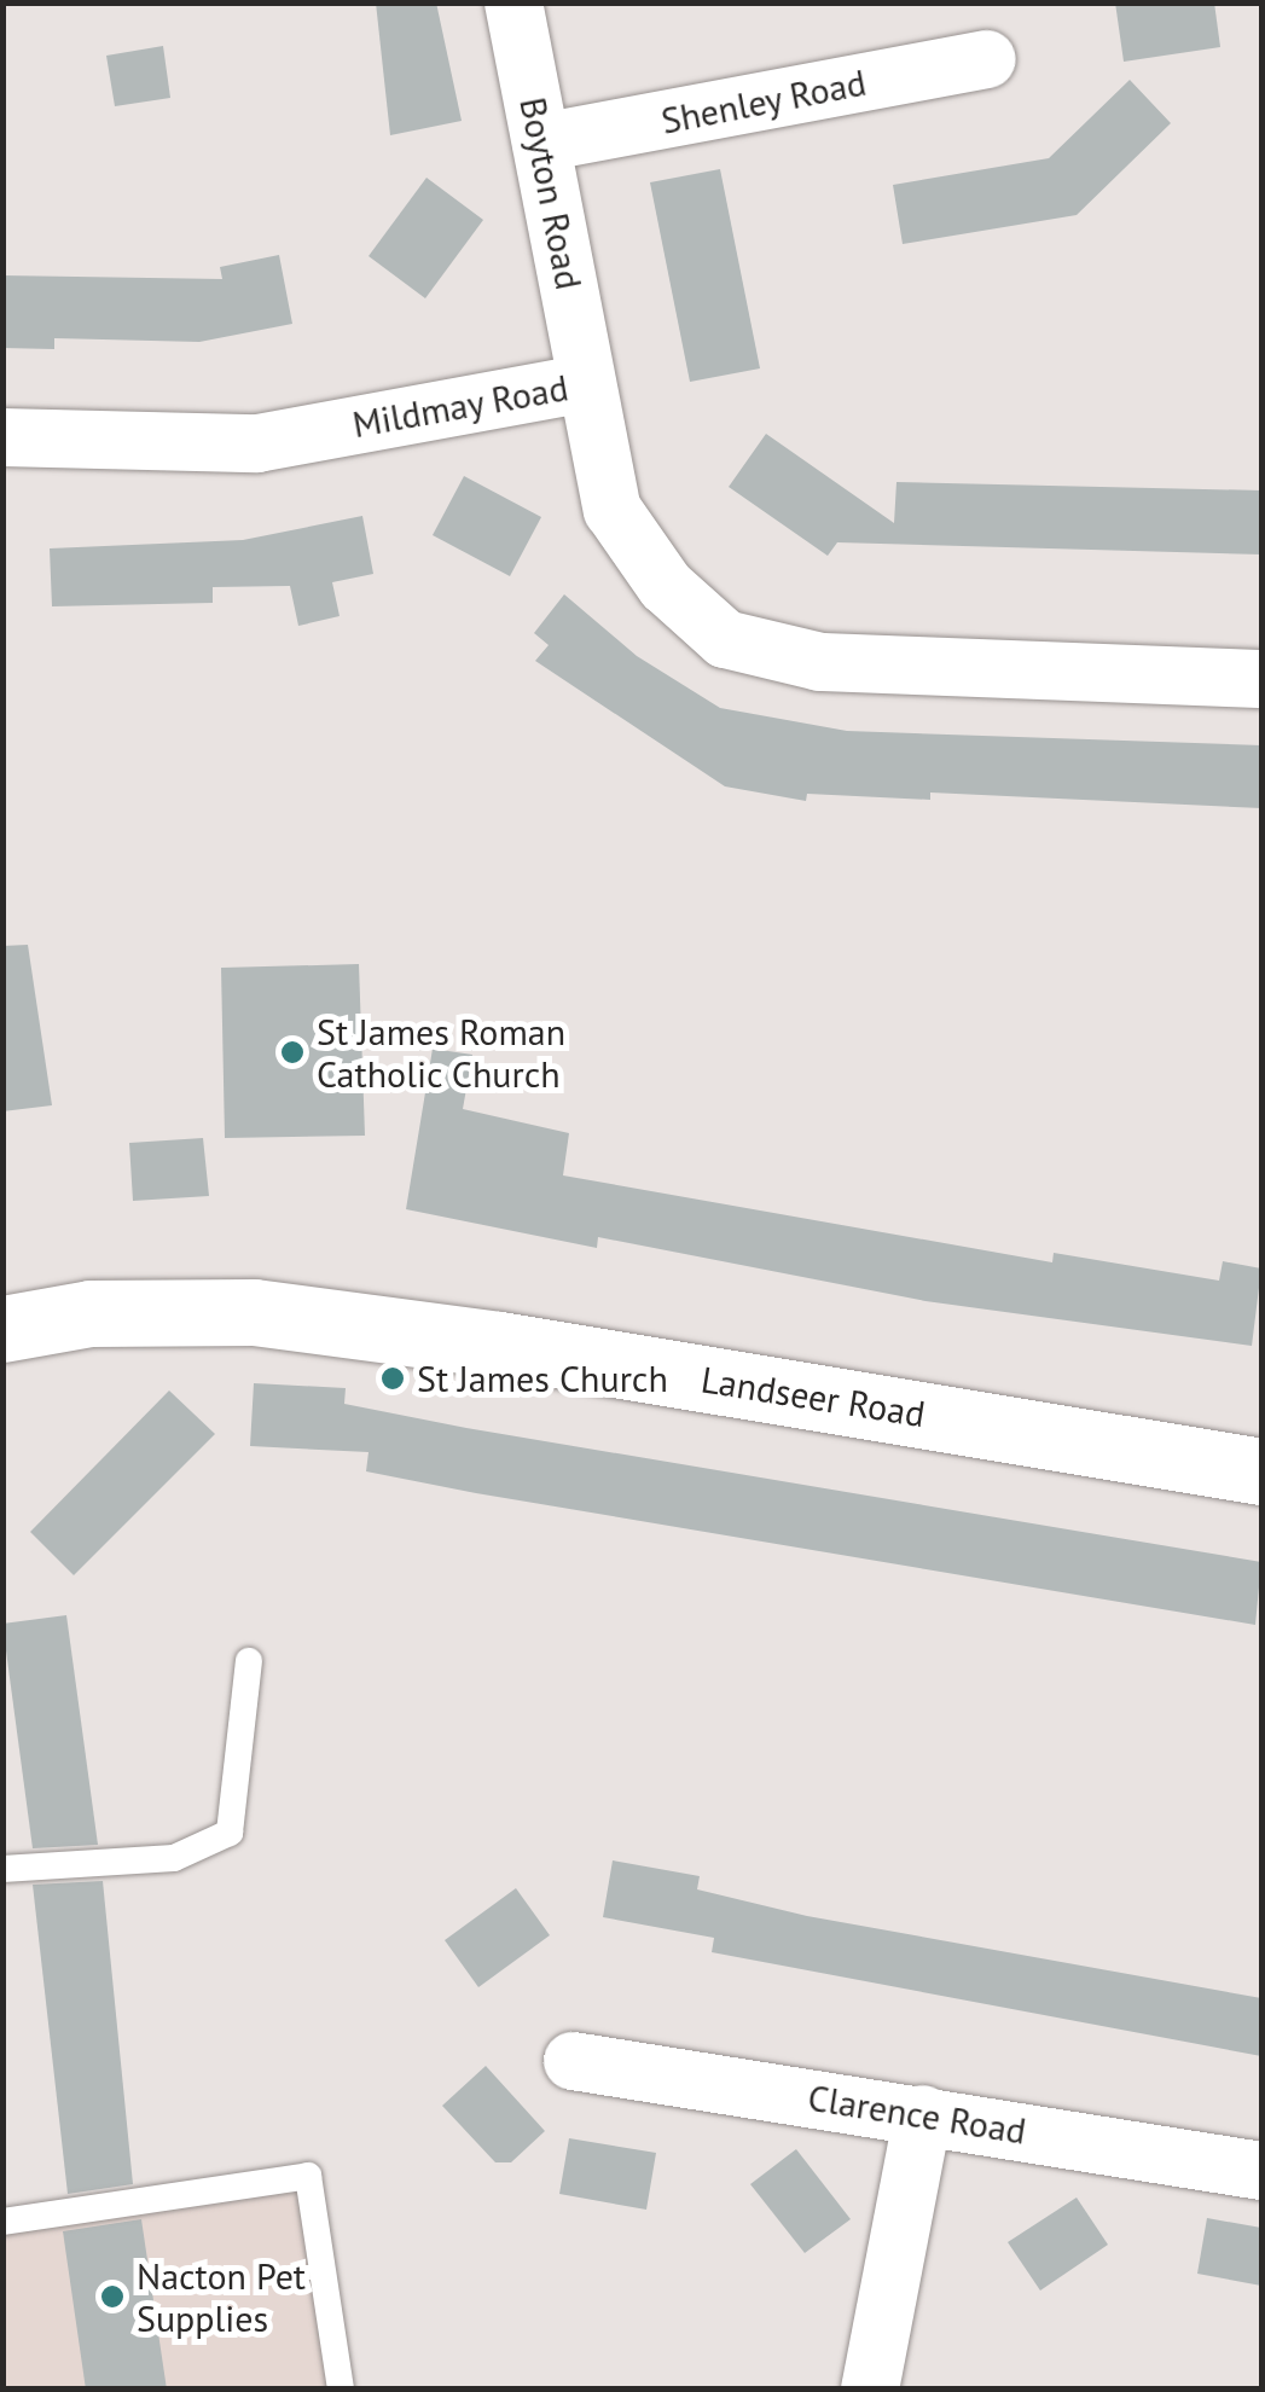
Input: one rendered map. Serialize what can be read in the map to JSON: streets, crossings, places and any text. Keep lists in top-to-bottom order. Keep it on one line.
{"streets":{"street":["Shenley Road","Boyton Road","Mildmay Road","Landseer Road","Clarence Road"]},"crossings":[["Shenley Road","Boyton Road"],["Boyton Road","Mildmay Road"]],"places":["St James Roman Catholic Church","St James Church","Nacton Pet Supplies"]}
